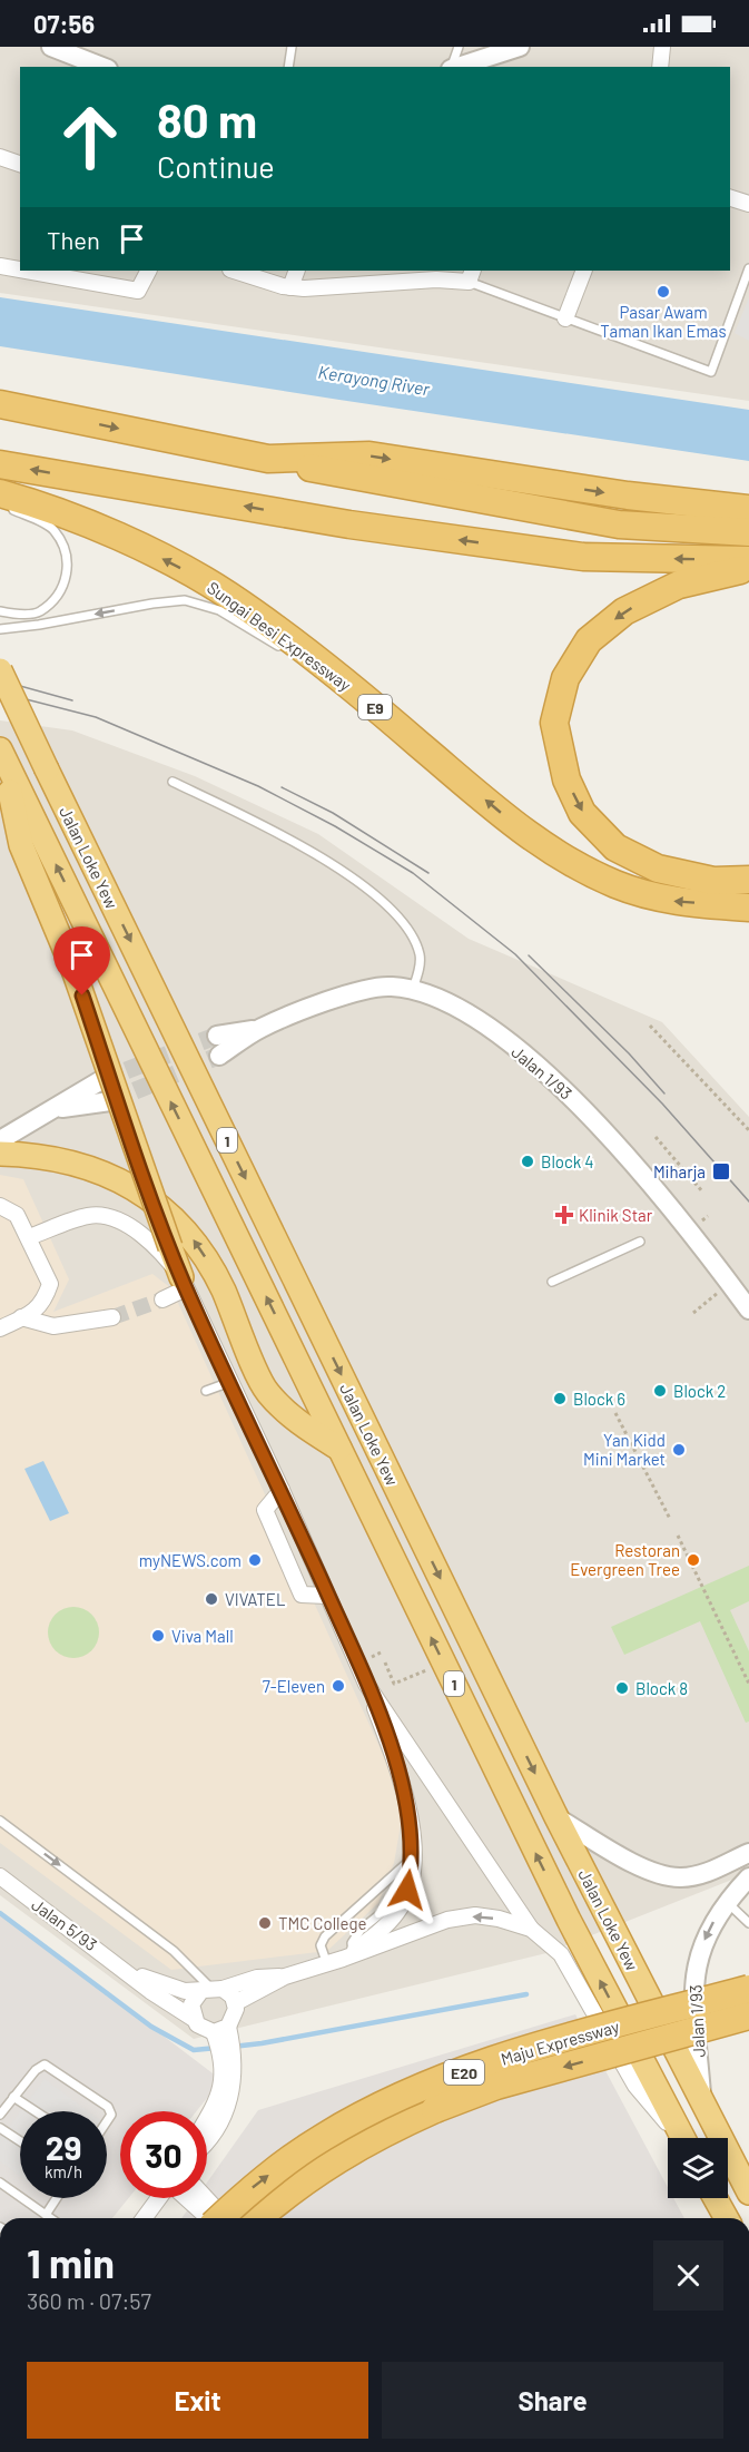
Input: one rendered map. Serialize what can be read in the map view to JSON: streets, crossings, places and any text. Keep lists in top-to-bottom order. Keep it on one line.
{"streets":{"highway":["Sungai Besi Expressway","E9","Jalan Loke Yew","1","Maju Expressway","E20"],"street":["Jalan 1/93","Jalan 5/93"]},"crossings":[["Jalan Loke Yew","Jalan 1/93"]],"water":["Kerayong River"],"places":{"other":["Pasar Awam Taman Ikan Emas","Block 4","Block 2","Block 6","Yan Kidd Mini Market","myNEWS.com","Restoran Evergreen Tree","VIVATEL","Viva Mall","7-Eleven","Block 8","TMC College"],"transit":["Miharja"],"health":["Klinik Star"]},"page":{"status":"07:56","turn":["80 m","Continue"],"then":"Then","speed":"29 km/h","limit":"30","heading":["1 min","360 m · 07:57"],"buttons":["Exit","Share"]}}
